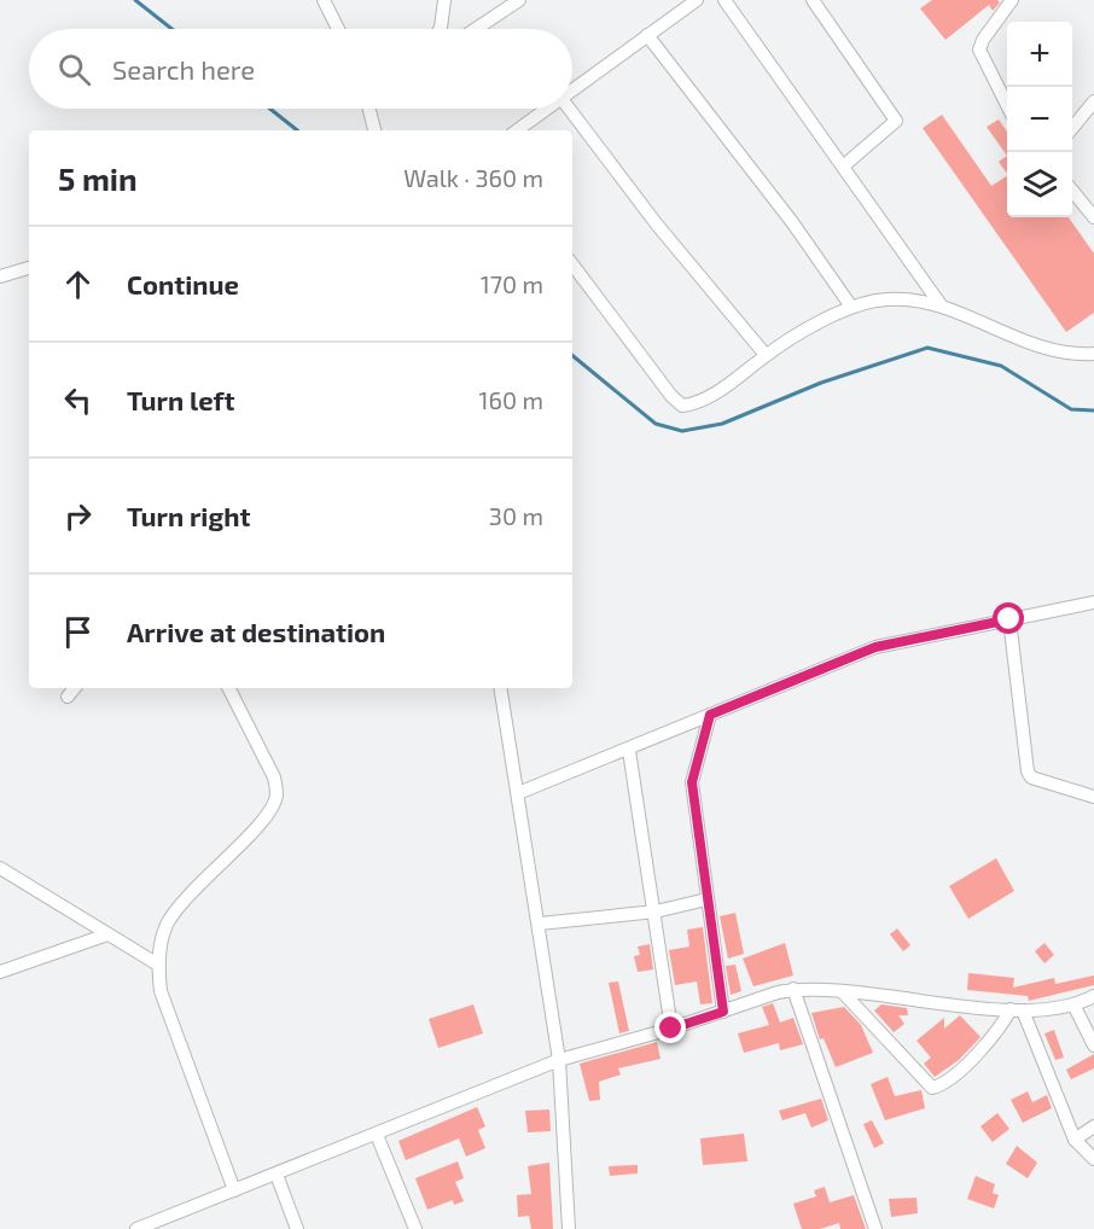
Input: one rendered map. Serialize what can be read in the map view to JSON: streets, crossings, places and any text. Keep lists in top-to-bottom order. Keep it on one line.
{"page":{"map_buttons":["+","−"],"search":"Search here","heading":["5 min","Walk · 360 m"],"list":[["Continue","170 m"],["Turn left","160 m"],["Turn right","30 m"],"Arrive at destination"]}}
